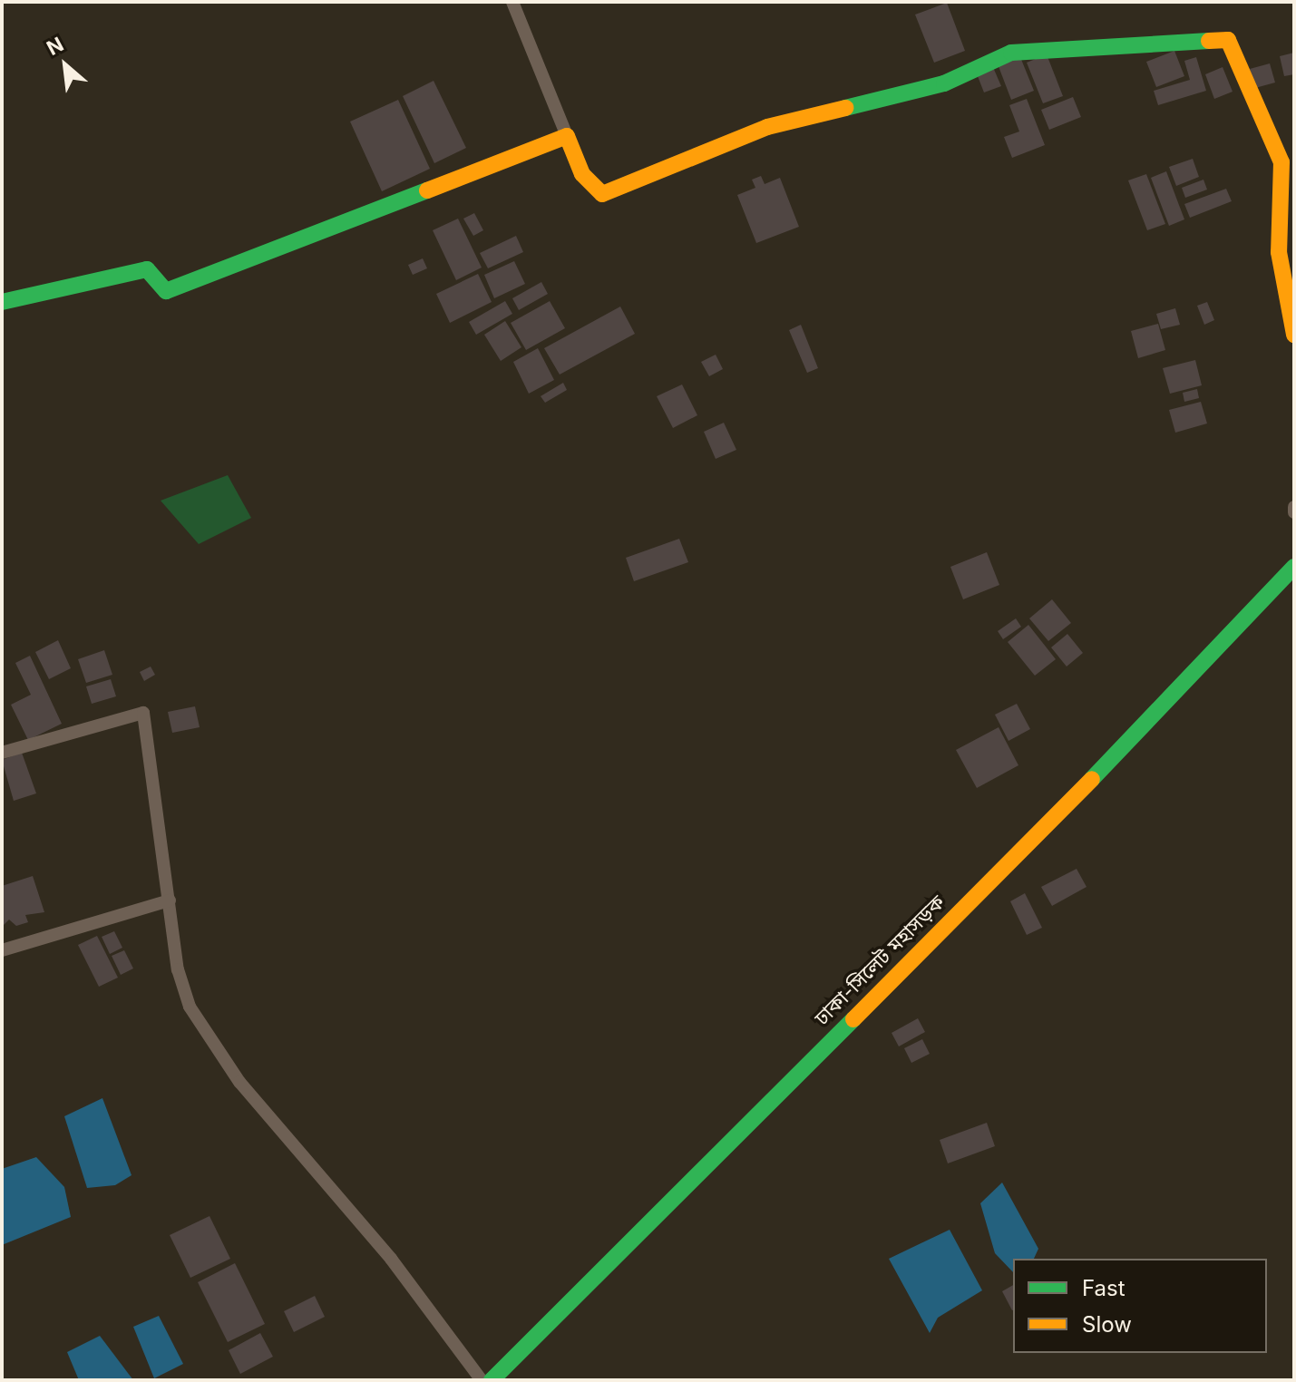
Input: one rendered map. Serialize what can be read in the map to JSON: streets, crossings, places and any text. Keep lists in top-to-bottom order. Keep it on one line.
{"streets":{"main road":["ঢাকা-সিলেট মহাসড়ক"]},"legend":["Fast","Slow"],"north":"top left"}
